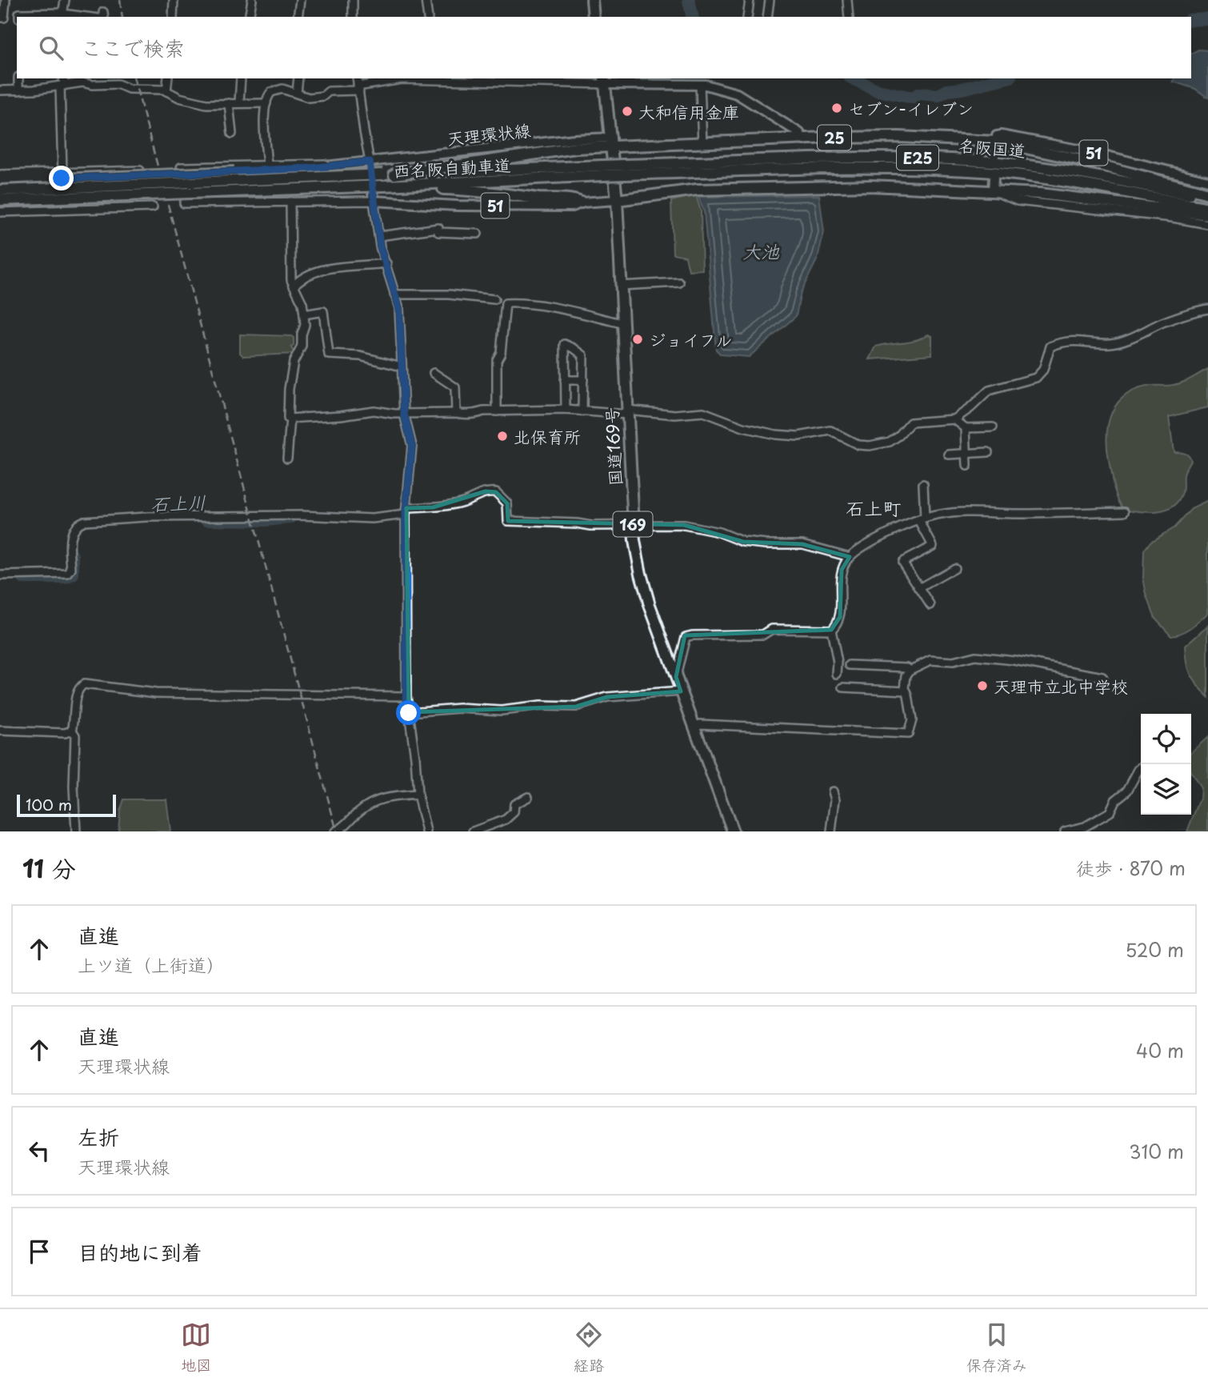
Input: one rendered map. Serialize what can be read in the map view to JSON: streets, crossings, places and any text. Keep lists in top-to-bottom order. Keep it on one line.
{"streets":{"highway":["25","名阪国道","E25","西名阪自動車道","国道169号","169"],"main road":["天理環状線","51"]},"crossings":[["天理環状線","25"],["天理環状線","国道169号"],["25","51"],["25","国道169号"],["名阪国道","西名阪自動車道"],["51","国道169号"]],"districts":["石上町"],"water":["大池","石上川"],"places":["セブン-イレブン","大和信用金庫","ジョイフル","北保育所","天理市立北中学校"],"scale_bar":"100 m","page":{"search":"ここで検索","scale":"100 m","heading":["11 分","徒歩 · 870 m"],"list":[["直進","上ツ道（上街道）","520 m"],["直進","天理環状線","40 m"],["左折","天理環状線","310 m"],"目的地に到着"],"nav":["地図","経路","保存済み"]}}
